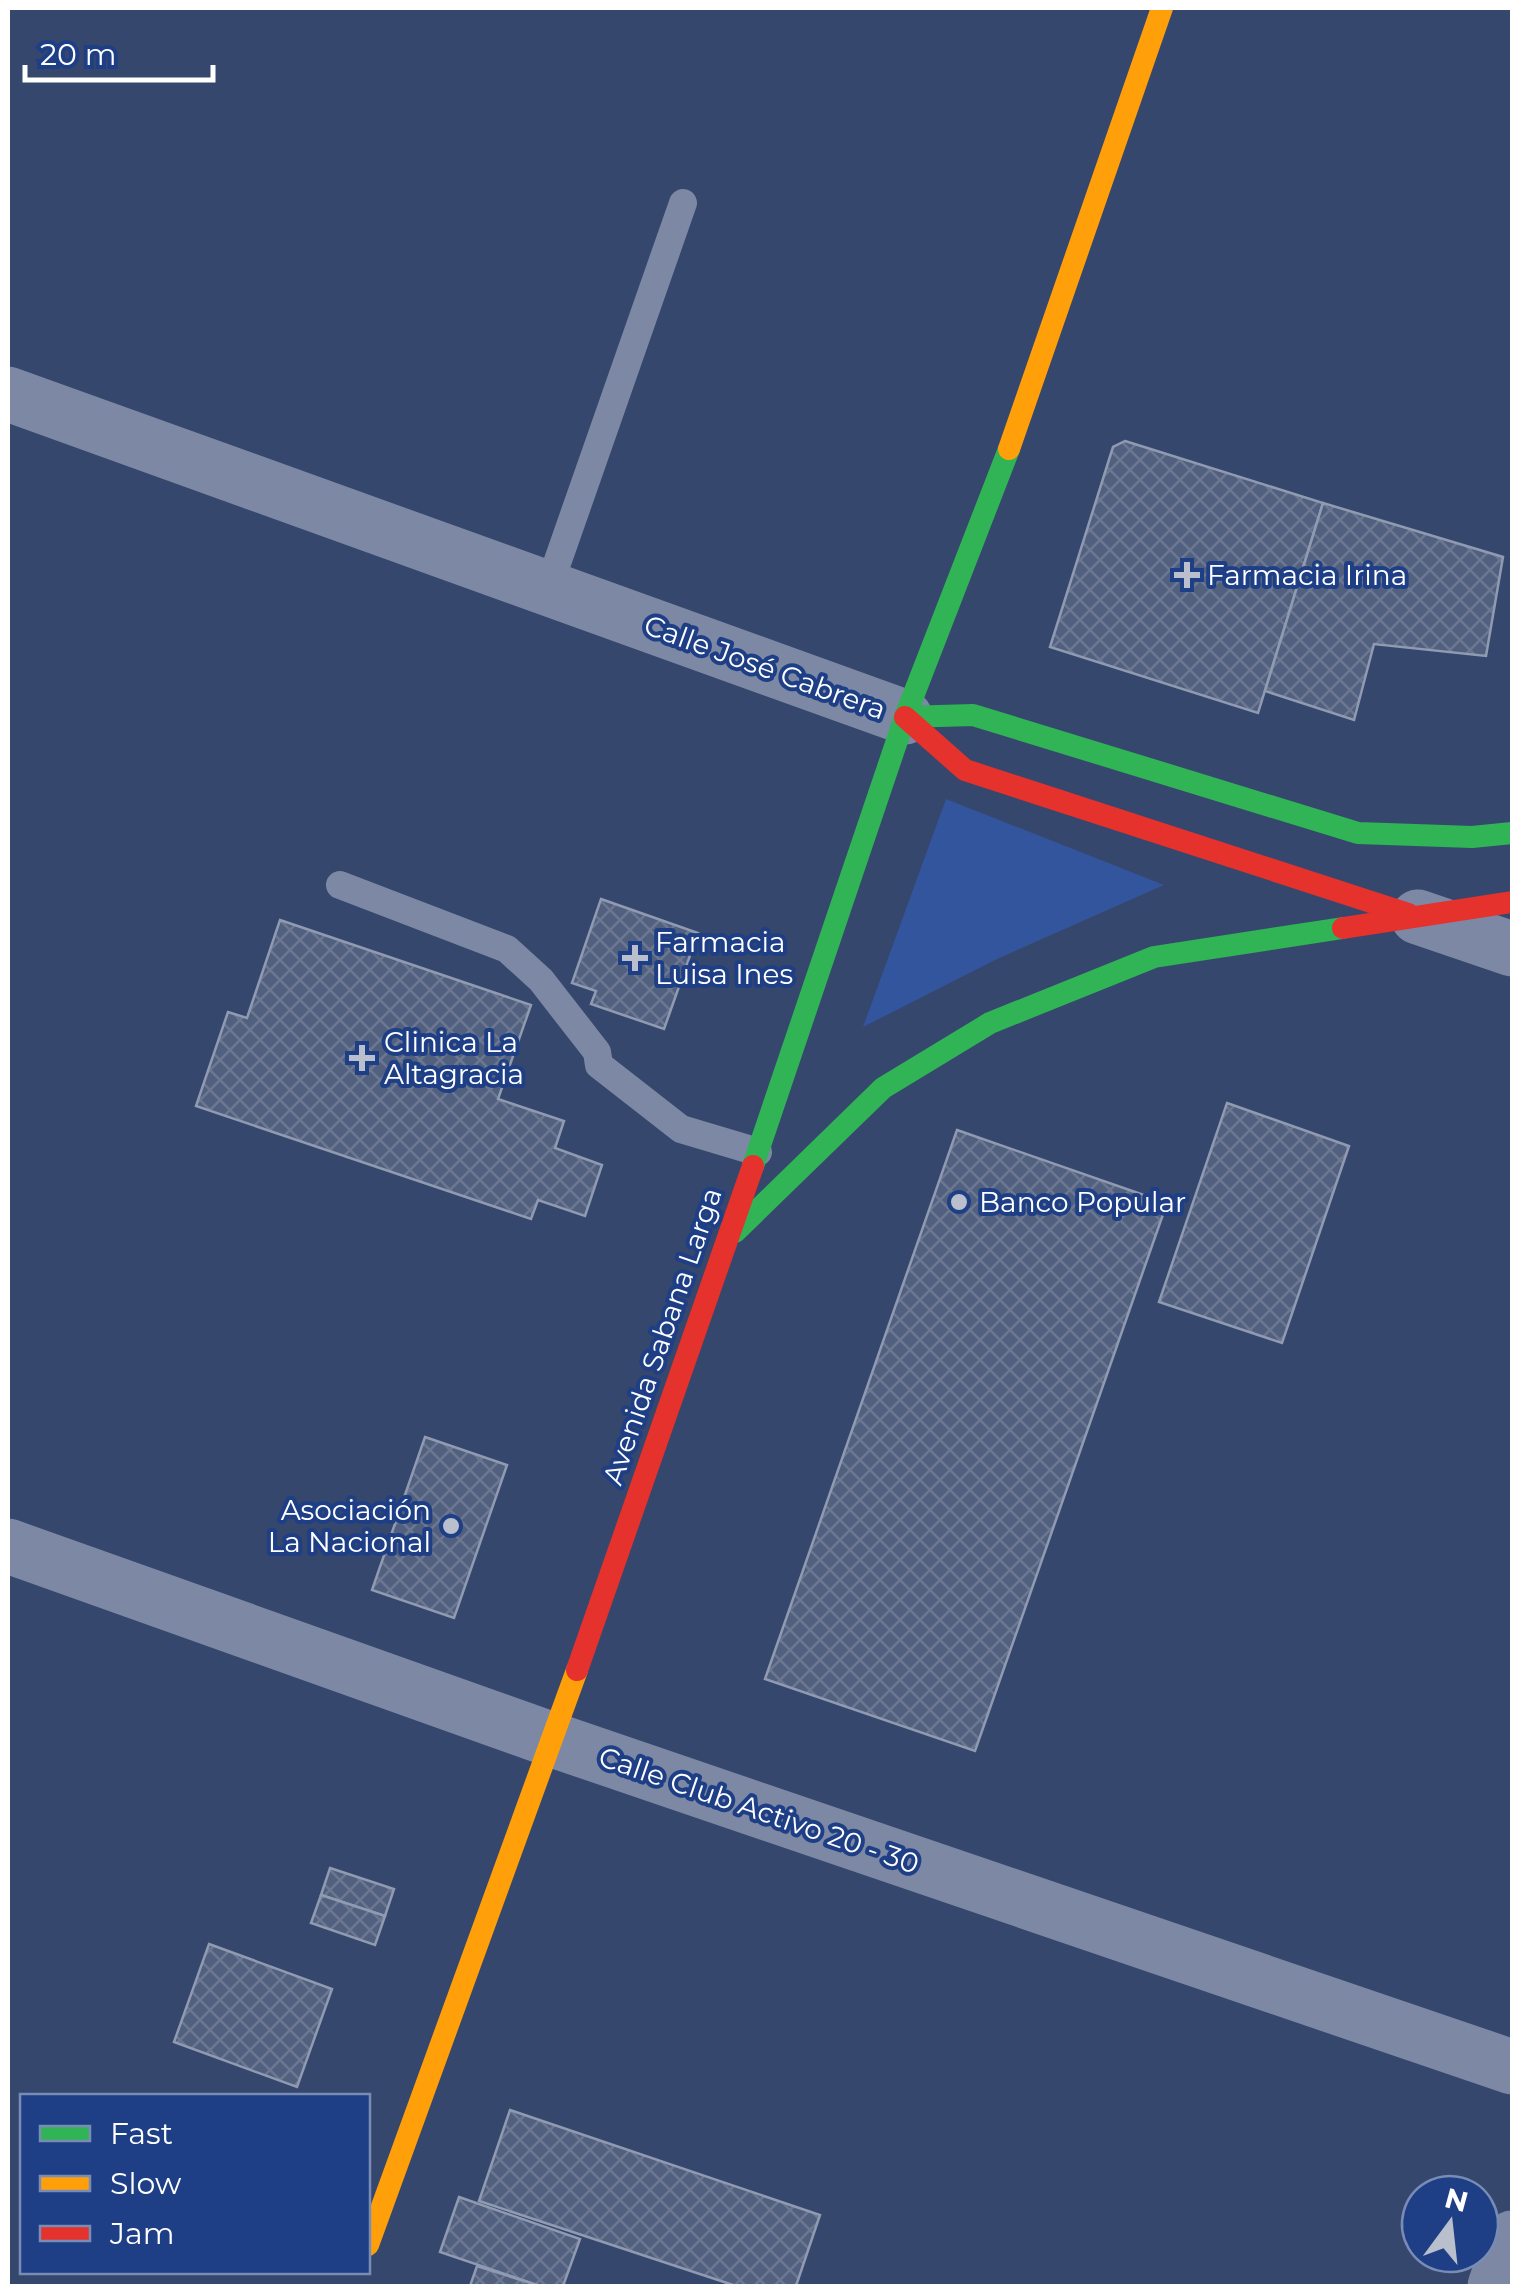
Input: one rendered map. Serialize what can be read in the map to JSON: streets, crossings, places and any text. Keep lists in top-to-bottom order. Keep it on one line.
{"streets":{"main road":["Calle José Cabrera","Avenida Sabana Larga"],"street":["Calle Club Activo 20 - 30"]},"crossings":[["Calle José Cabrera","Avenida Sabana Larga"],["Avenida Sabana Larga","Calle Club Activo 20 - 30"]],"places":{"health":["Farmacia Irina","Farmacia Luisa Ines","Clinica La Altagracia"],"other":["Banco Popular","Asociación La Nacional"]},"legend":["Fast","Slow","Jam"],"scale_bar":"20 m","north":"top"}
